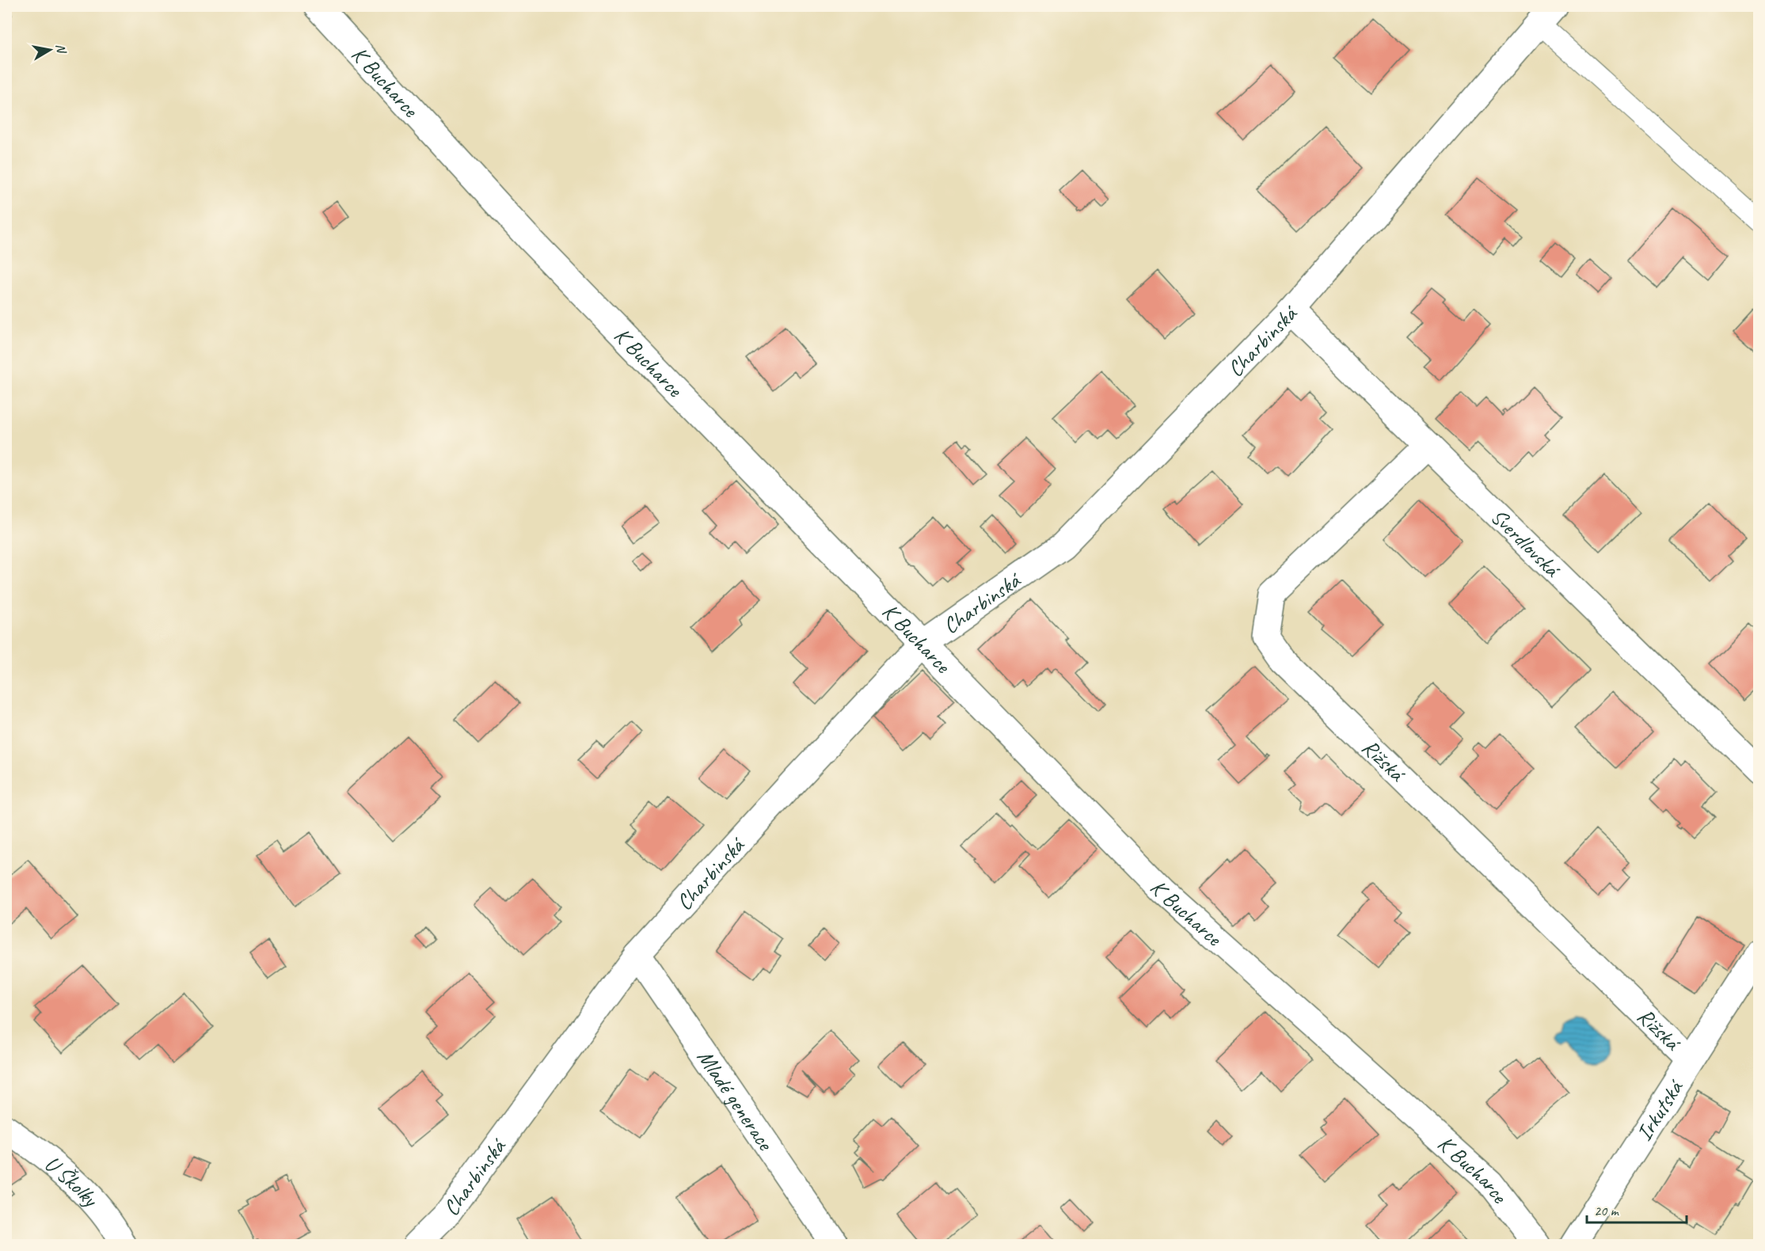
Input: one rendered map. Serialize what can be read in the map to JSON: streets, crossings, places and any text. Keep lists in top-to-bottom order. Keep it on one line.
{"streets":{"street":["K Bucharce","Charbinská","Sverdlovská","Rižská","Mladé generace","Irkutská","U Školky"]},"crossings":[["K Bucharce","Charbinská"],["Charbinská","Sverdlovská"],["Charbinská","Mladé generace"],["Sverdlovská","Rižská"],["Rižská","Irkutská"]],"scale_bar":"20 m","north":"right"}
